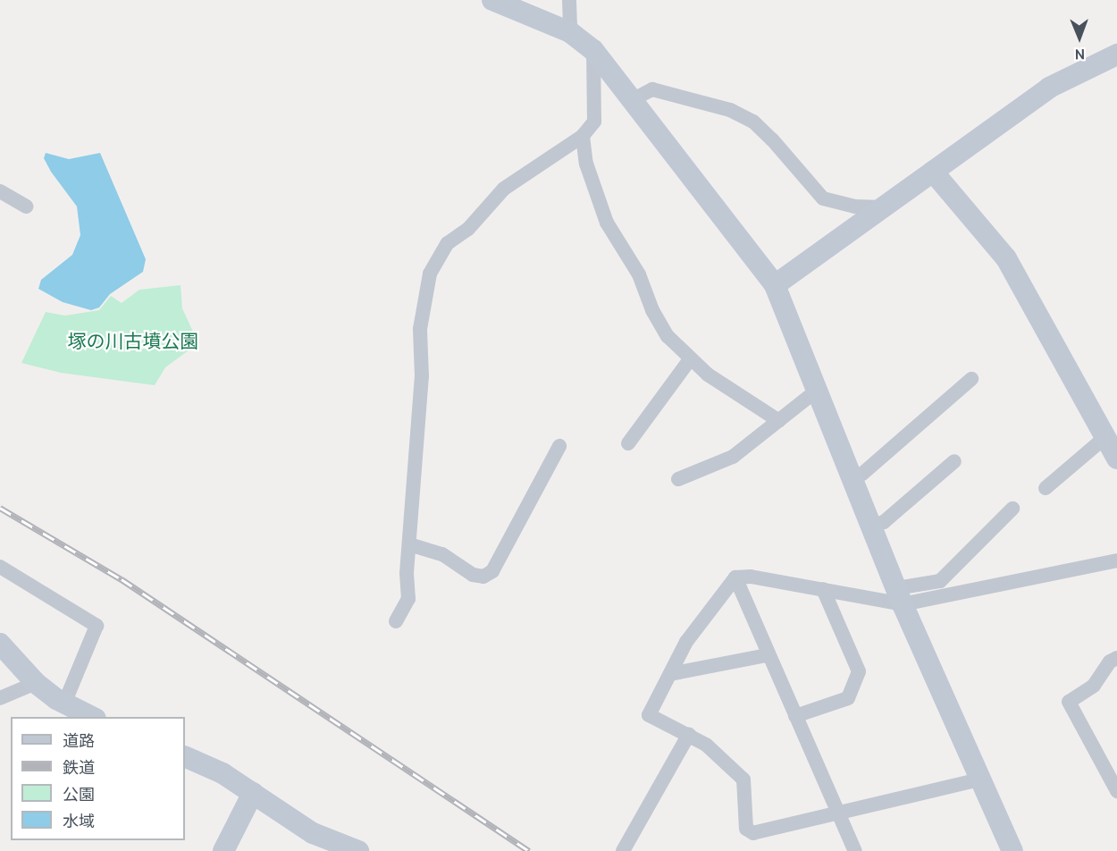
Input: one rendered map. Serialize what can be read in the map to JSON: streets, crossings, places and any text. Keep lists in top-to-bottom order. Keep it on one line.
{"parks":["塚の川古墳公園"],"legend":["道路","鉄道","公園","水域"],"north":"bottom"}
